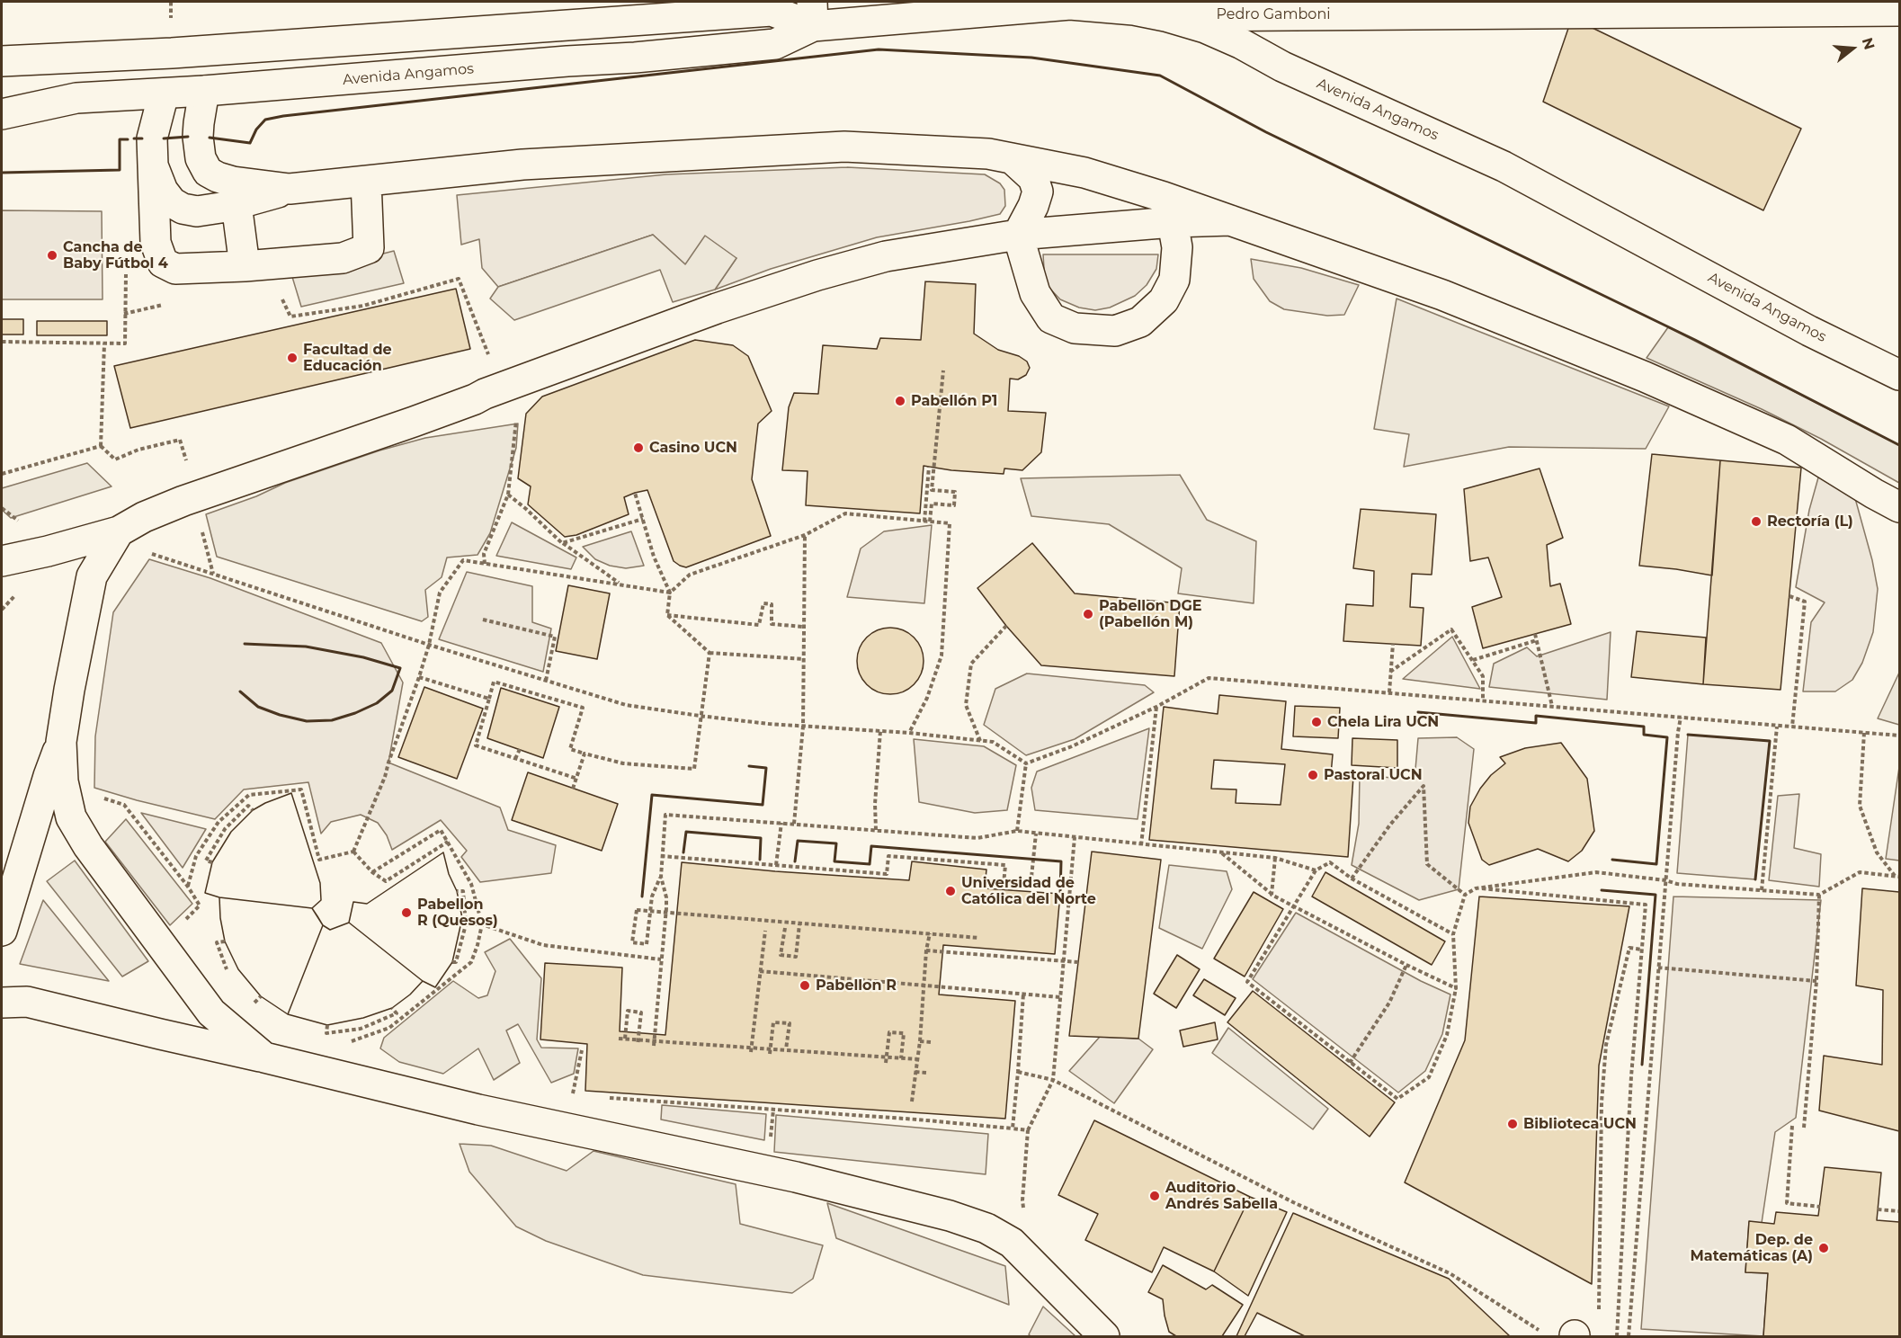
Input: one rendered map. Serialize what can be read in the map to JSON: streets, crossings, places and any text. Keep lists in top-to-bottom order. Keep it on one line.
{"streets":{"main road":["Pedro Gamboni","Avenida Angamos"]},"crossings":[["Pedro Gamboni","Avenida Angamos"]],"places":["Cancha de Baby Fútbol 4","Facultad de Educación","Pabellón P1","Casino UCN","Rectoría (L)","Pabellon DGE (Pabellón M)","Chela Lira UCN","Pastoral UCN","Universidad de Católica del Norte","Pabellon R (Quesos)","Pabellon R","Biblioteca UCN","Auditorio Andrés Sabella","Dep. de Matemáticas (A)"],"north":"right"}
